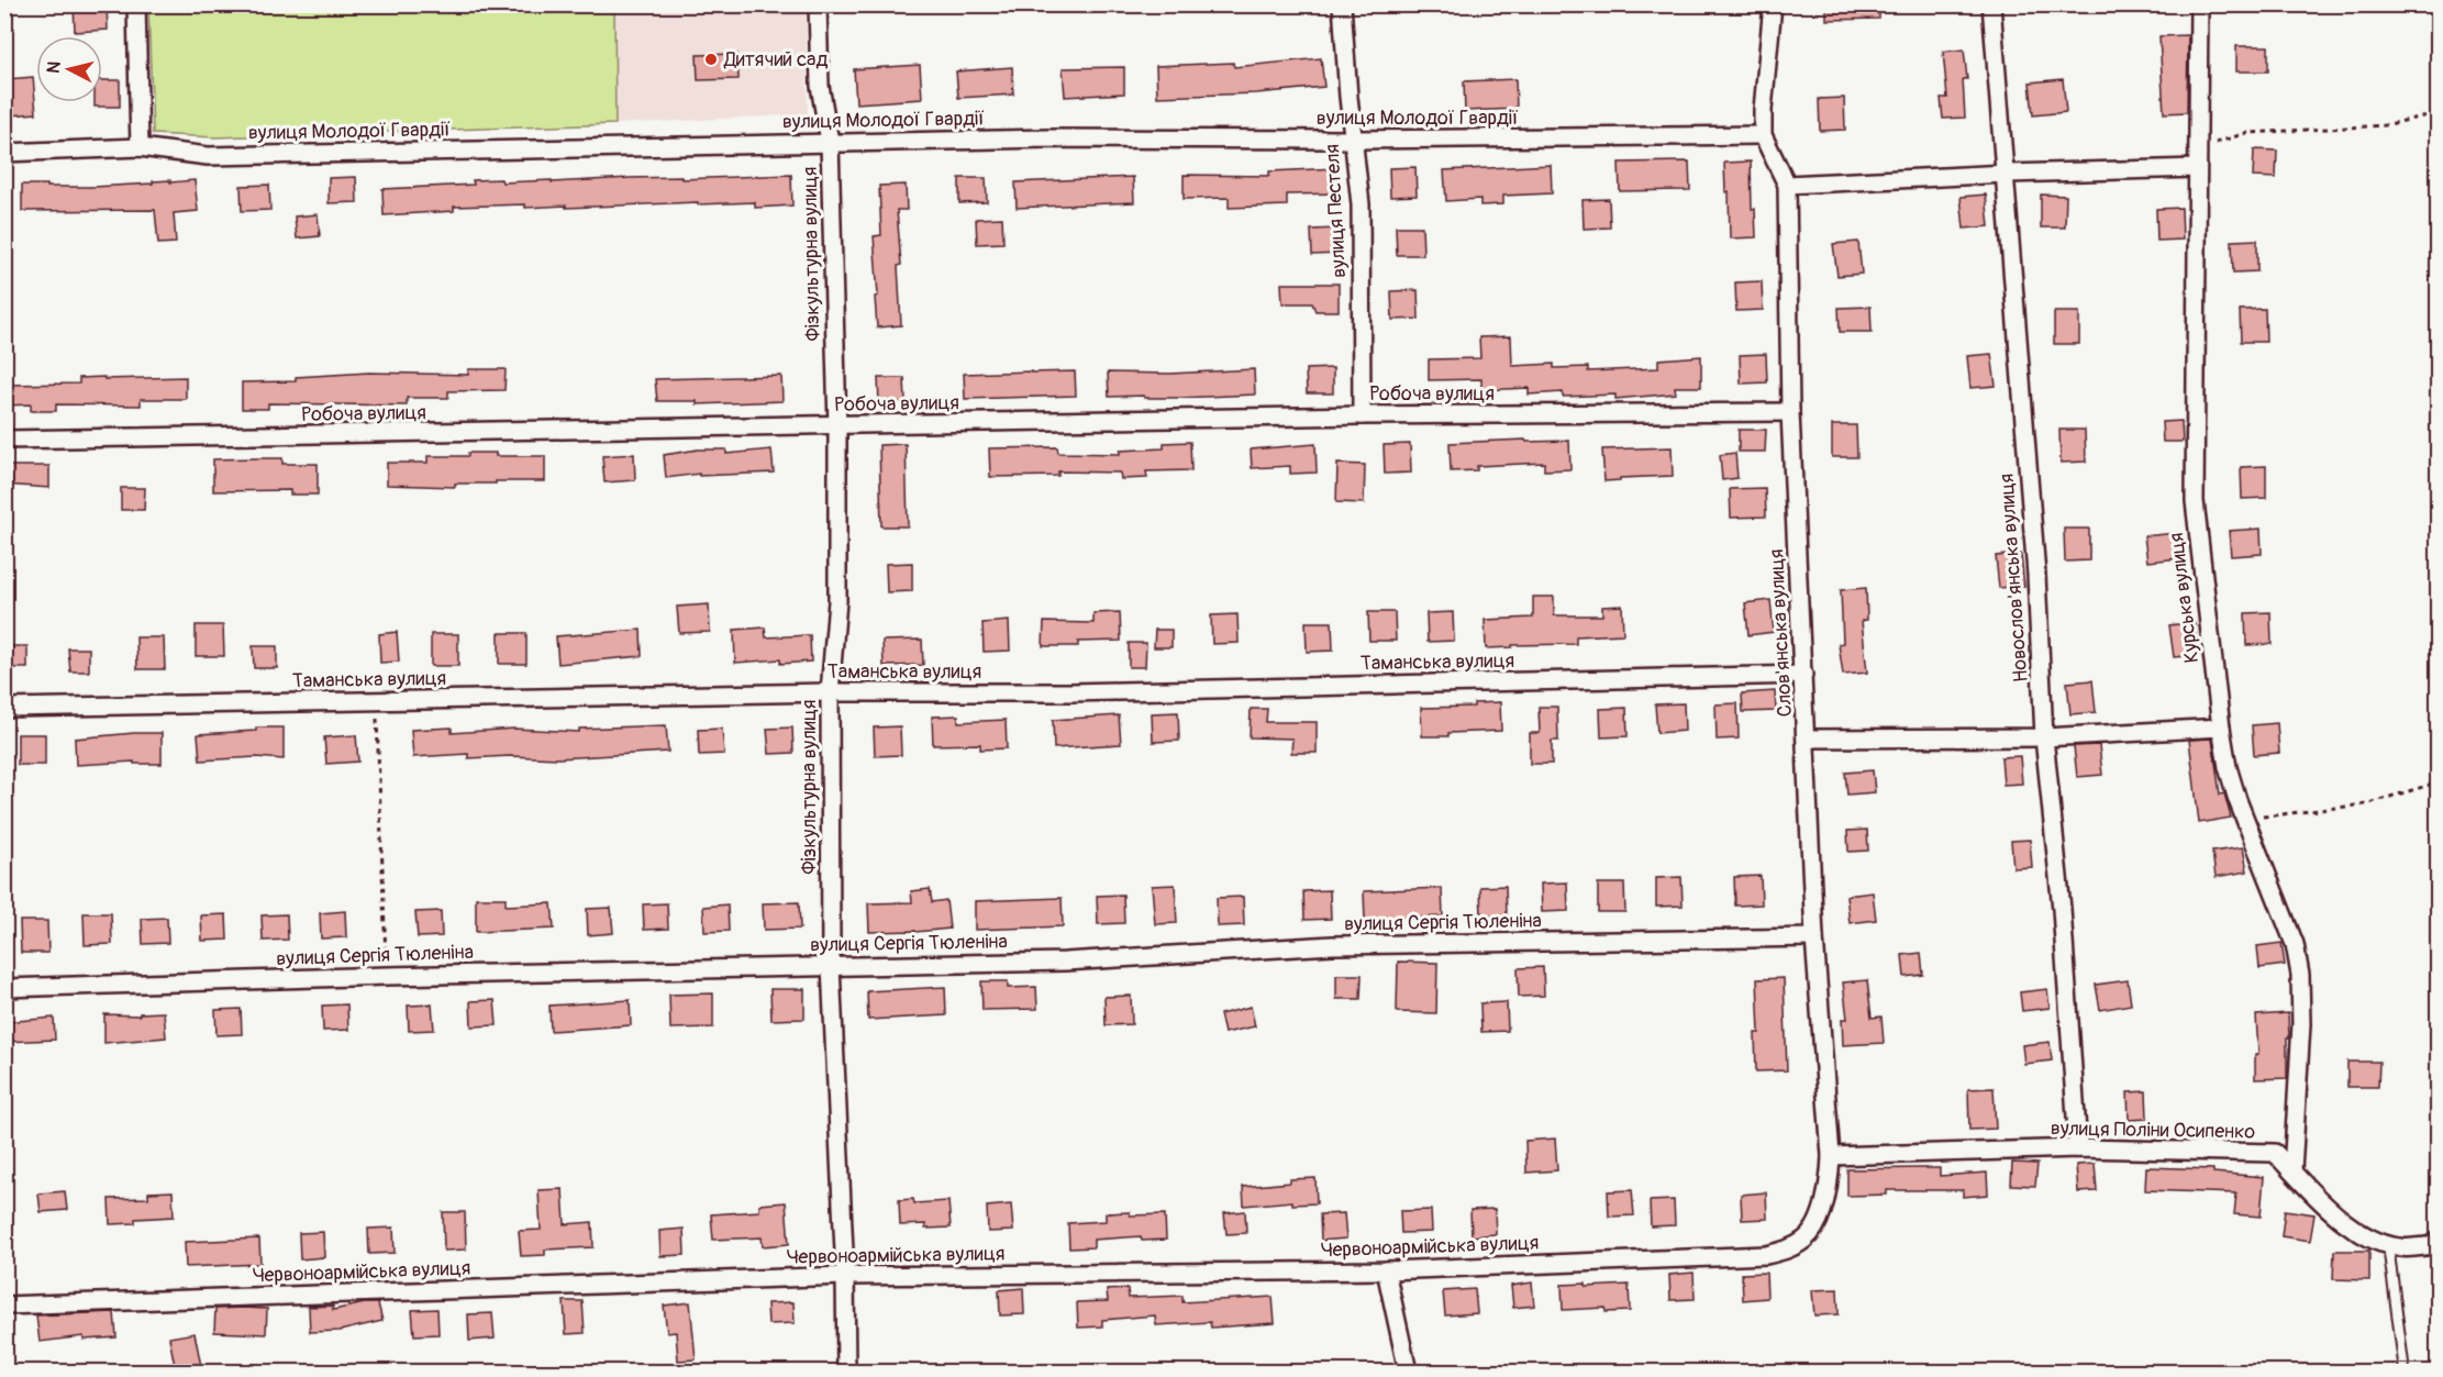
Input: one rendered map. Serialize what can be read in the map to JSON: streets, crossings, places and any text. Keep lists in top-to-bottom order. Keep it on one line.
{"streets":{"street":["вулиця Молодої Гвардії","вулиця Пестеля","Фізкультурна вулиця","Робоча вулиця","Новослов'янська вулиця","Курська вулиця","Слов'янська вулиця","Таманська вулиця","вулиця Сергія Тюленіна","вулиця Поліни Осипенко","Червоноармійська вулиця"]},"crossings":[["вулиця Молодої Гвардії","вулиця Пестеля"],["вулиця Молодої Гвардії","Фізкультурна вулиця"],["вулиця Молодої Гвардії","Слов'янська вулиця"],["вулиця Пестеля","Робоча вулиця"],["Фізкультурна вулиця","Робоча вулиця"],["Фізкультурна вулиця","Таманська вулиця"],["Фізкультурна вулиця","вулиця Сергія Тюленіна"],["Фізкультурна вулиця","Червоноармійська вулиця"],["Робоча вулиця","Слов'янська вулиця"],["Новослов'янська вулиця","вулиця Поліни Осипенко"],["Курська вулиця","вулиця Поліни Осипенко"],["Слов'янська вулиця","Таманська вулиця"],["Слов'янська вулиця","вулиця Сергія Тюленіна"],["Слов'янська вулиця","вулиця Поліни Осипенко"],["Слов'янська вулиця","Червоноармійська вулиця"]],"places":["Дитячий сад"],"north":"left"}
